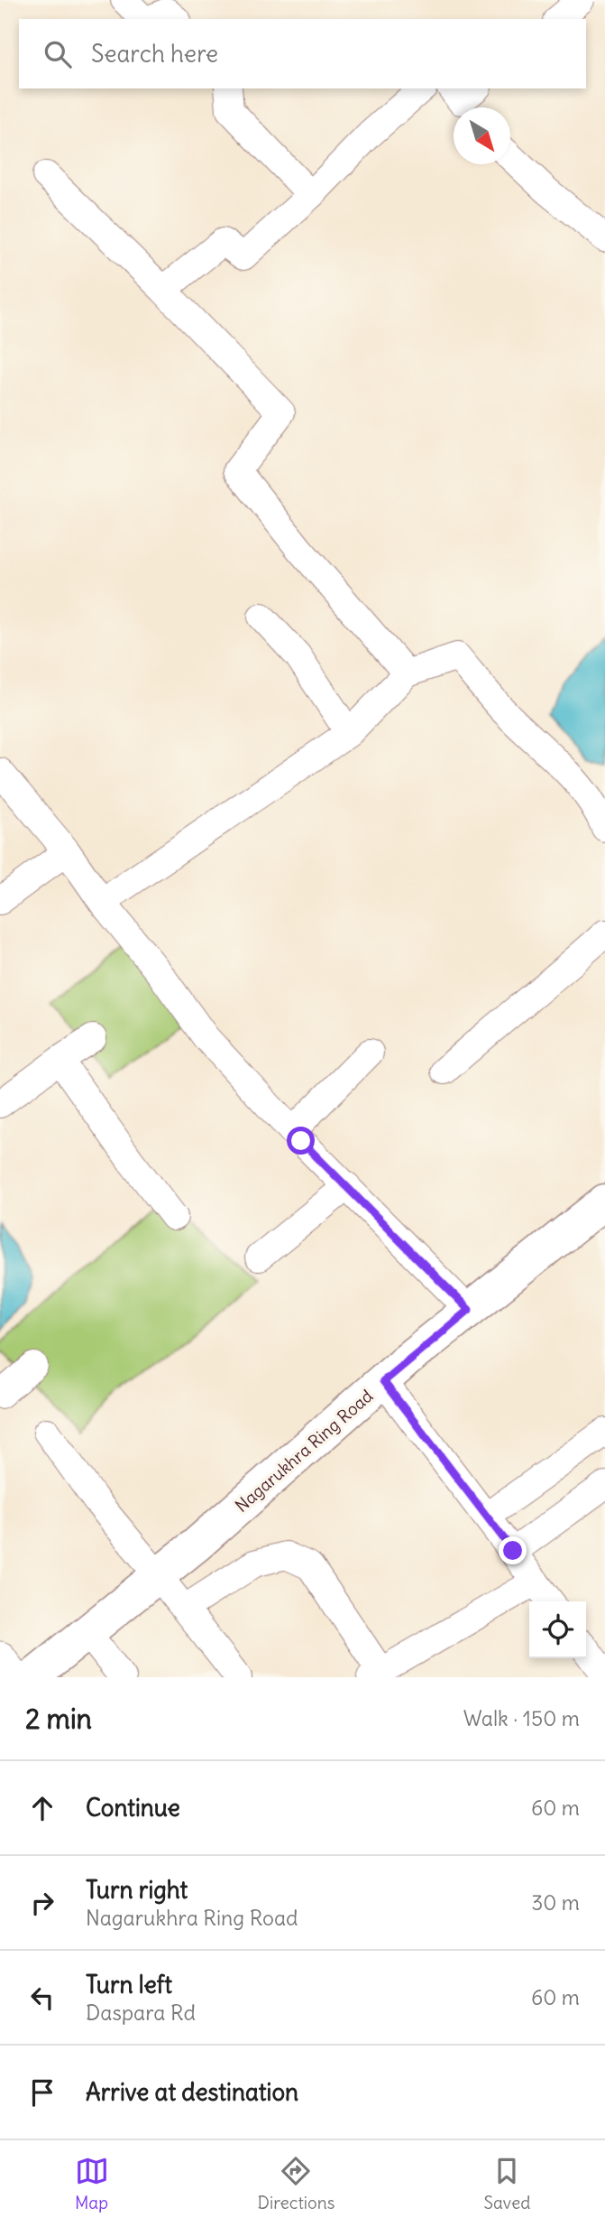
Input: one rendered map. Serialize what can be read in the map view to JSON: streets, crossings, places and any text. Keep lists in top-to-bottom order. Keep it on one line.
{"streets":{"main road":["Nagarukhra Ring Road"]},"north":"bottom right","page":{"search":"Search here","heading":["2 min","Walk · 150 m"],"list":[["Continue","60 m"],["Turn right","Nagarukhra Ring Road","30 m"],["Turn left","Daspara Rd","60 m"],"Arrive at destination"],"nav":["Map","Directions","Saved"]}}
